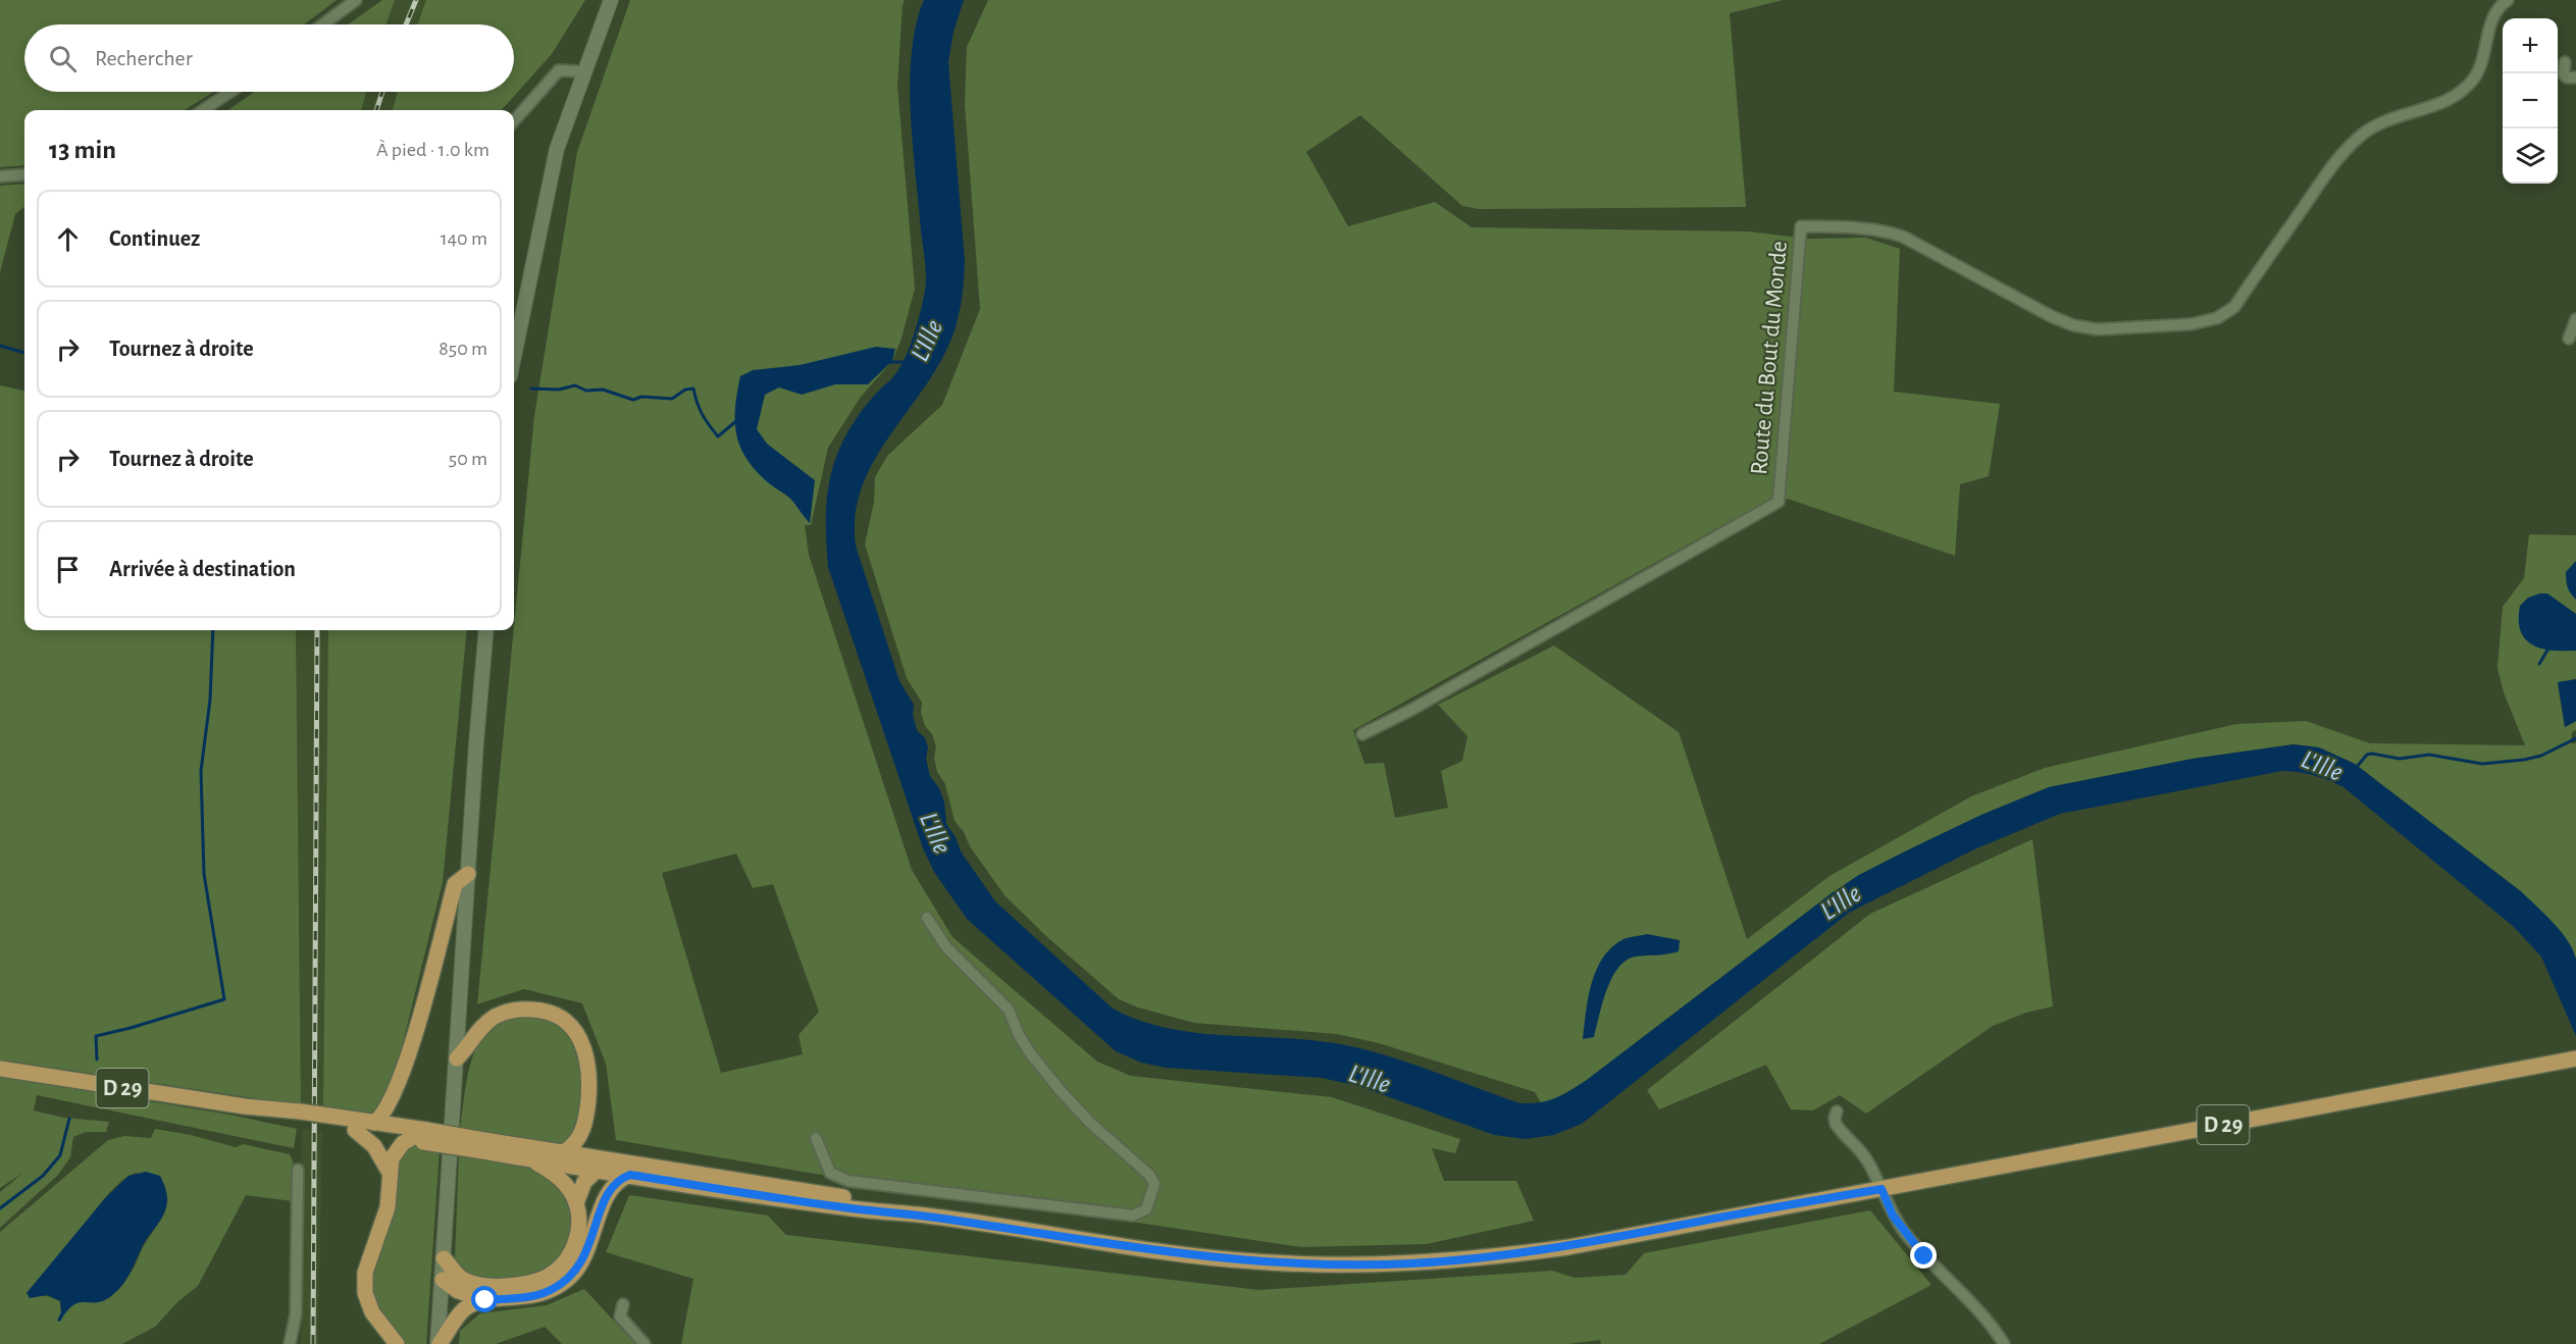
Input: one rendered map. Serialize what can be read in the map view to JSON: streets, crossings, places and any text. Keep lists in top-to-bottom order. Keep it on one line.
{"streets":{"main road":["D 29"],"street":["Route du Bout du Monde"]},"water":["L'Ille"],"page":{"map_buttons":["+","−"],"search":"Rechercher","heading":["13 min","À pied · 1.0 km"],"list":[["Continuez","140 m"],["Tournez à droite","850 m"],["Tournez à droite","50 m"],"Arrivée à destination"]}}
